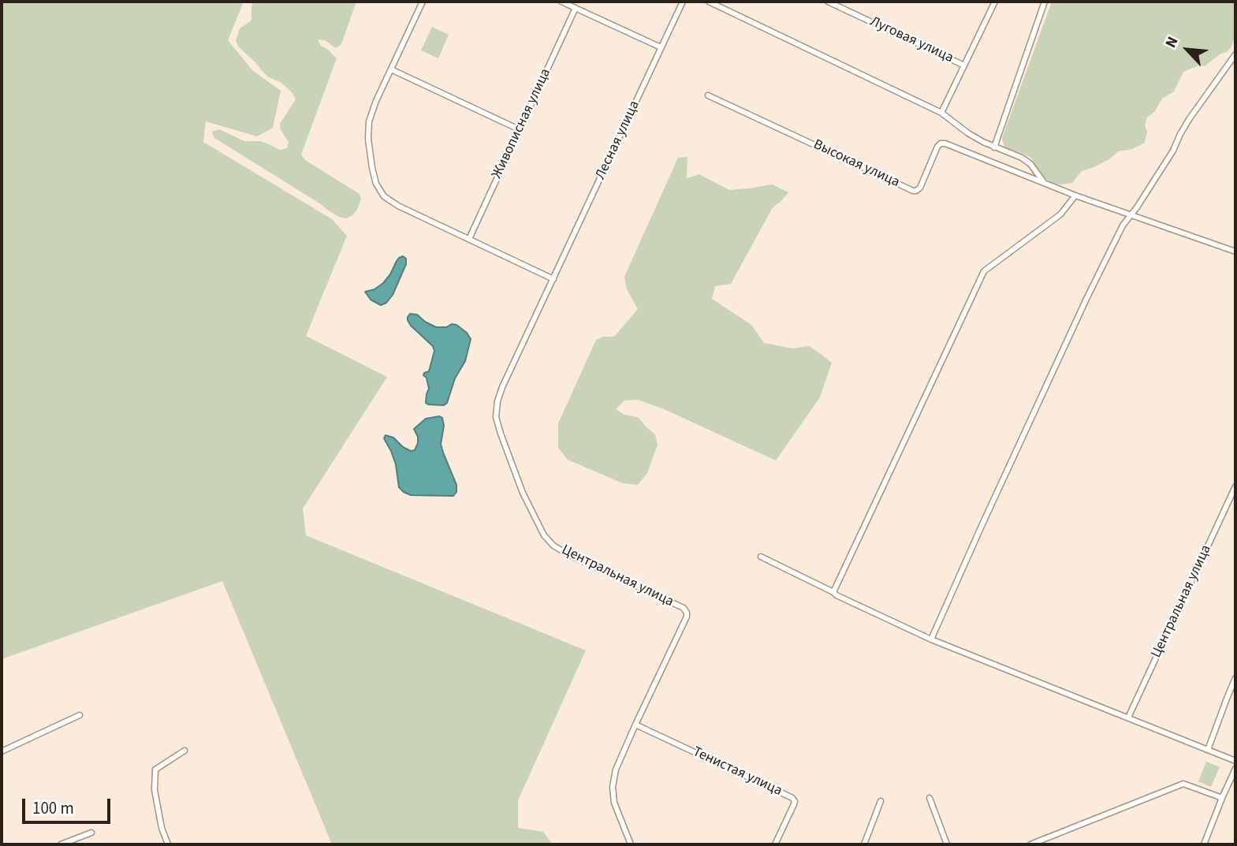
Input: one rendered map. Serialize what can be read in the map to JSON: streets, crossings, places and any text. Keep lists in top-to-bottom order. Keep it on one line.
{"streets":{"street":["Луговая улица","Живописная улица","Лесная улица","Высокая улица","Центральная улица","Тенистая улица"]},"crossings":[["Лесная улица","Центральная улица"],["Центральная улица","Тенистая улица"]],"scale_bar":"100 m","north":"top left"}
